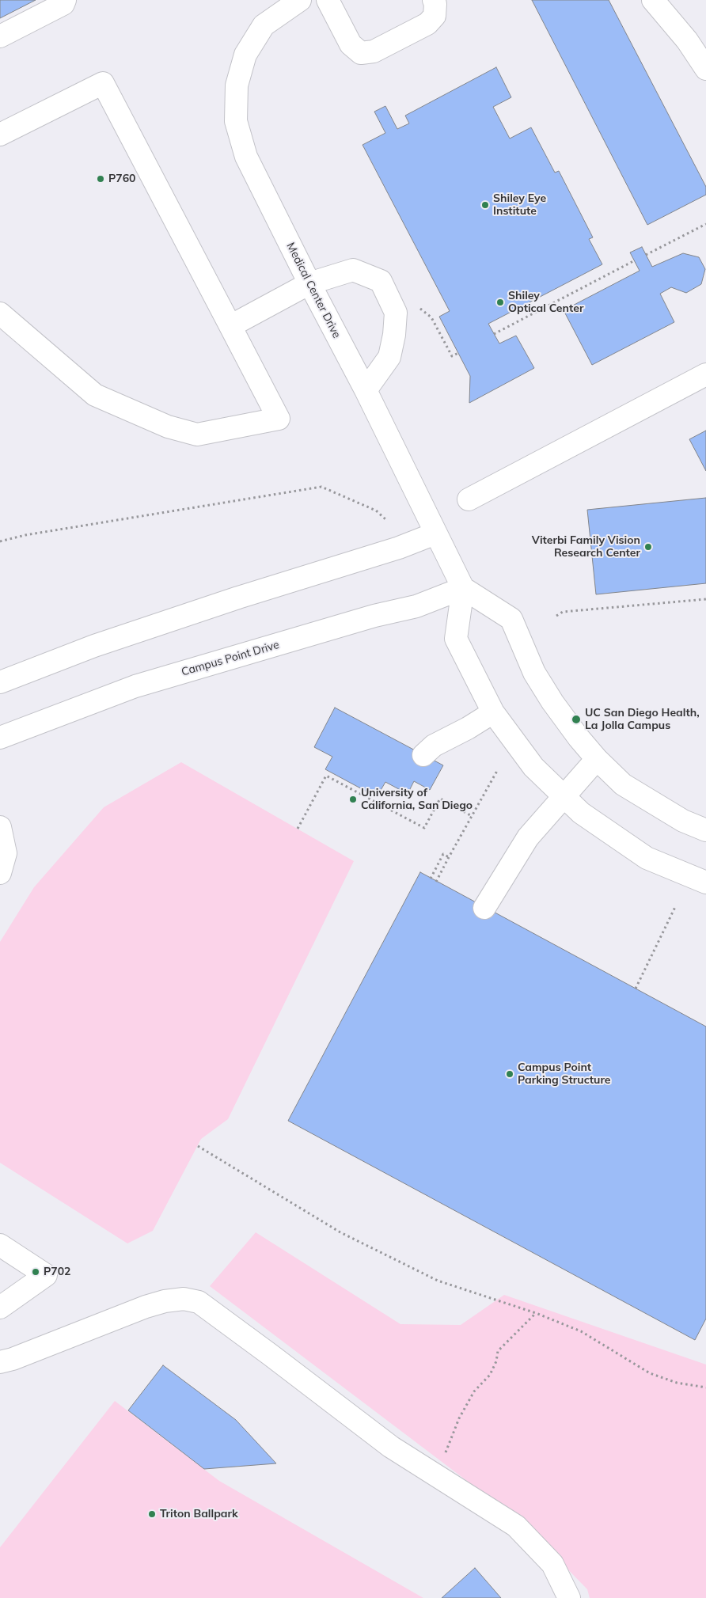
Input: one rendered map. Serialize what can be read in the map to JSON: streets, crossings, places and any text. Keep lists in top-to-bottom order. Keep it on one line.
{"streets":{"street":["Medical Center Drive","Campus Point Drive"]},"crossings":[["Medical Center Drive","Campus Point Drive"]],"places":["P760","Shiley Eye Institute","Shiley Optical Center","Viterbi Family Vision Research Center","UC San Diego Health, La Jolla Campus","University of California, San Diego","Campus Point Parking Structure","P702","Triton Ballpark"]}
